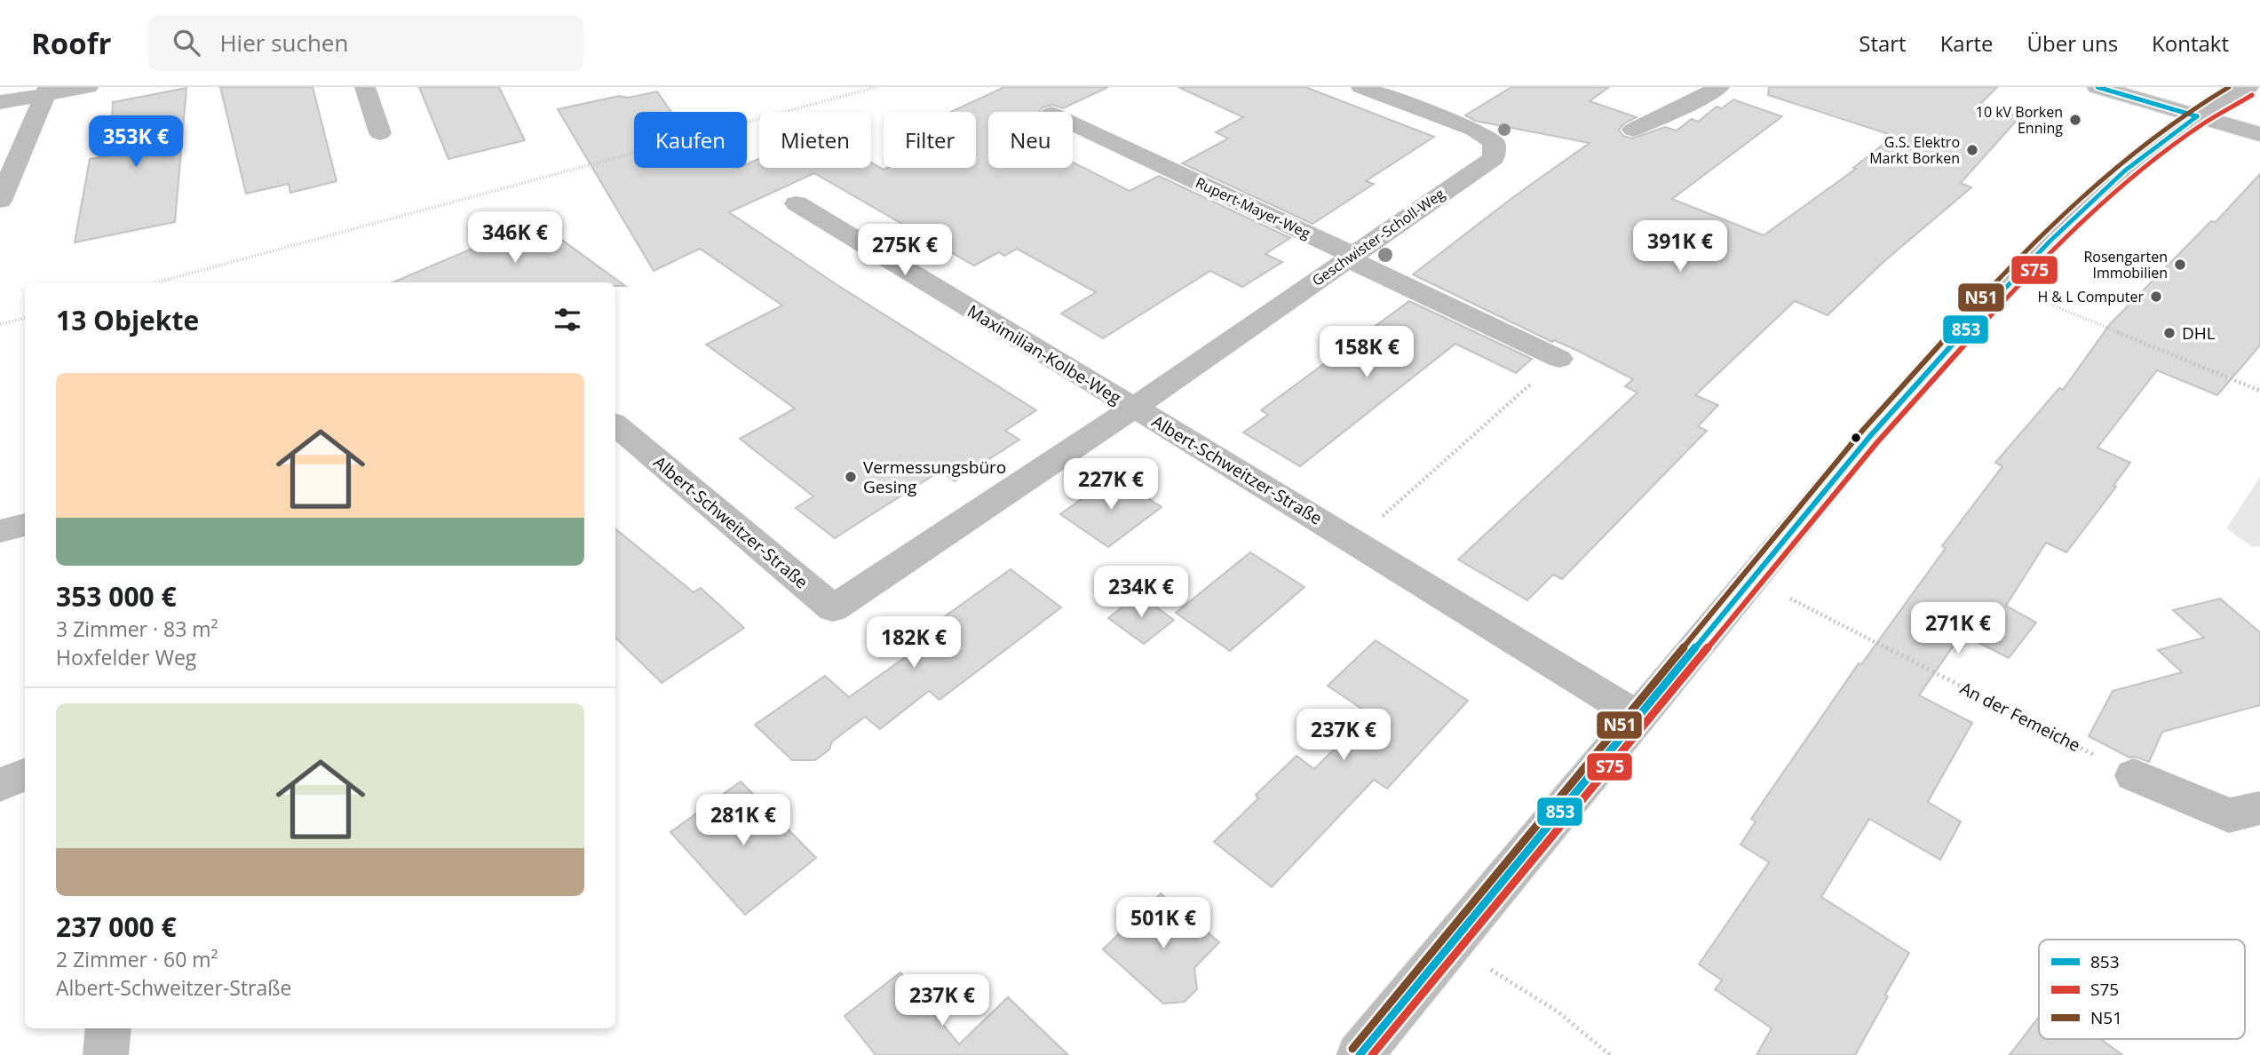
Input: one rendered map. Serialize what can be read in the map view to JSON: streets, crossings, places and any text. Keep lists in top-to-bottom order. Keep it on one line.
{"streets":{"street":["Rupert-Mayer-Weg","Geschwister-Scholl-Weg","Maximilian-Kolbe-Weg","Albert-Schweitzer-Straße"],"path":["An der Femeiche"]},"crossings":[["Rupert-Mayer-Weg","Geschwister-Scholl-Weg"],["Geschwister-Scholl-Weg","Maximilian-Kolbe-Weg"],["Geschwister-Scholl-Weg","Albert-Schweitzer-Straße"],["Maximilian-Kolbe-Weg","Albert-Schweitzer-Straße"]],"places":["10 kV Borken Enning","G.S. Elektro Markt Borken","Rosengarten Immobilien","H & L Computer","DHL","Vermessungsbüro Gesing"],"lines":["transit line 853","transit line N51","transit line S75"],"legend":["853","S75","N51"],"page":{"header":"Roofr","search":"Hier suchen","nav":["Start","Karte","Über uns","Kontakt"],"chip":["Kaufen","Mieten","Filter","Neu"],"price":["353K €","346K €","391K €","275K €","158K €","227K €","234K €","271K €","182K €","237K €","281K €","501K €","237K €"],"heading":"13 Objekte","list":[{"name":"353 000 €","note":"3 Zimmer · 83 m² · Hoxfelder Weg"},{"name":"237 000 €","note":"2 Zimmer · 60 m² · Albert-Schweitzer-Straße"}]}}
